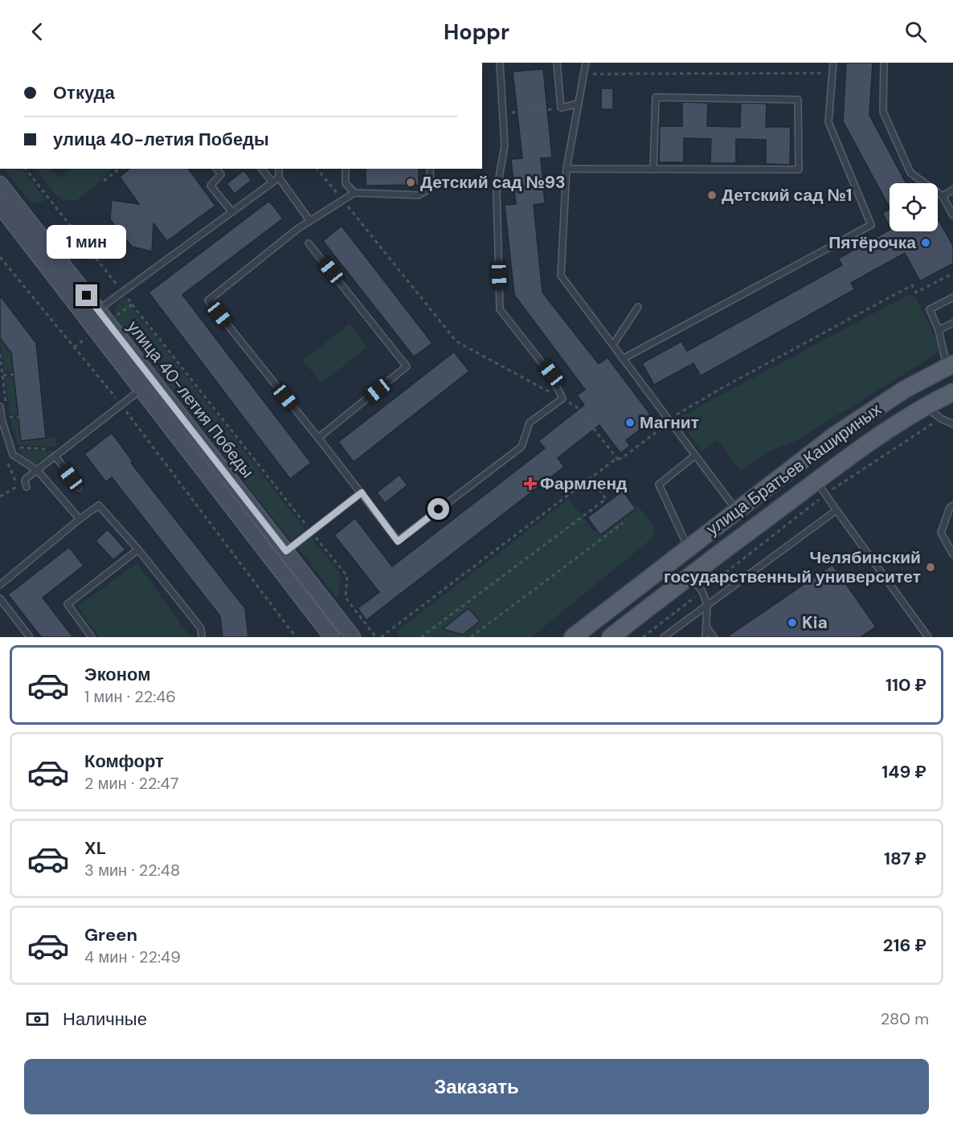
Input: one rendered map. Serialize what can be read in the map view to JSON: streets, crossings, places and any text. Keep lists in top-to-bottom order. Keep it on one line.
{"streets":{"main road":["улица Братьев Кашириных"],"street":["улица 40-летия Победы"]},"places":{"other":["Детский сад №93","Детский сад №1","Пятёрочка","Магнит","Челябинский государственный университет","Kia"],"health":["Фармленд"]},"page":{"header":"Hoppr","banner":["Откуда","улица 40-летия Победы"],"bubble":"1 мин","list":[{"name":"Эконом","note":"1 мин · 22:46","value":"110 ₽"},{"name":"Комфорт","note":"2 мин · 22:47","value":"149 ₽"},{"name":"XL","note":"3 мин · 22:48","value":"187 ₽"},{"name":"Green","note":"4 мин · 22:49","value":"216 ₽"}],"pay":["Наличные","280 m"],"buttons":"Заказать"}}
